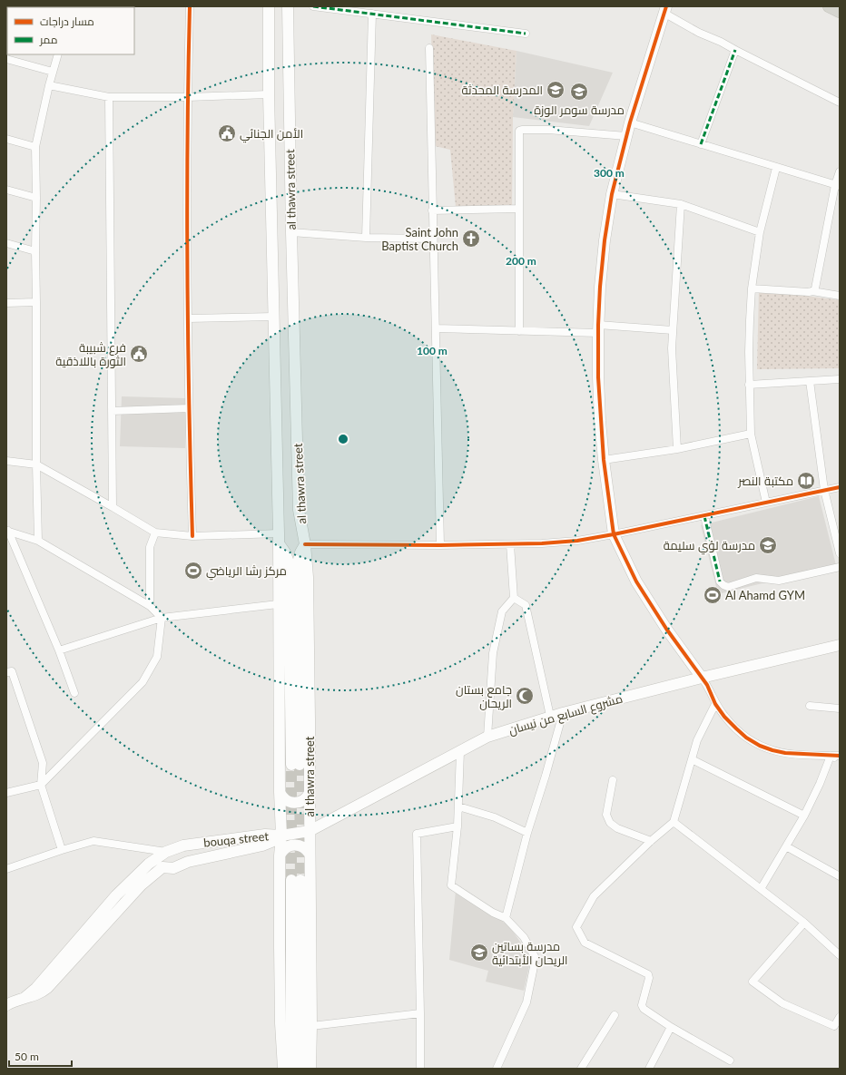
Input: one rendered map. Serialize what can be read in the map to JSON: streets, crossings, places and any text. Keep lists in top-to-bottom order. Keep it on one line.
{"streets":{"main road":["al thawra street","مشروع السابع من نيسان","bouqa street"]},"crossings":[["al thawra street","مشروع السابع من نيسان"],["al thawra street","bouqa street"],["مشروع السابع من نيسان","bouqa street"]],"places":{"school or university":["المدرسة المحدثة","مدرسة سومر الوزة","مدرسة لؤي سليمة","مدرسة بساتين الريحان الأبتدائية"],"public building":["الأمن الجنائي","فرع شبيبة الثورة باللاذقية"],"church":["Saint John Baptist Church"],"library":["مكتبة النصر"],"sports":["مركز رشا الرياضي","Al Ahamd GYM"],"mosque":["جامع بستان الريحان"]},"legend":["مسار دراجات","ممر"],"scale_bar":"50 m","rings":["300 m","200 m","100 m"]}
